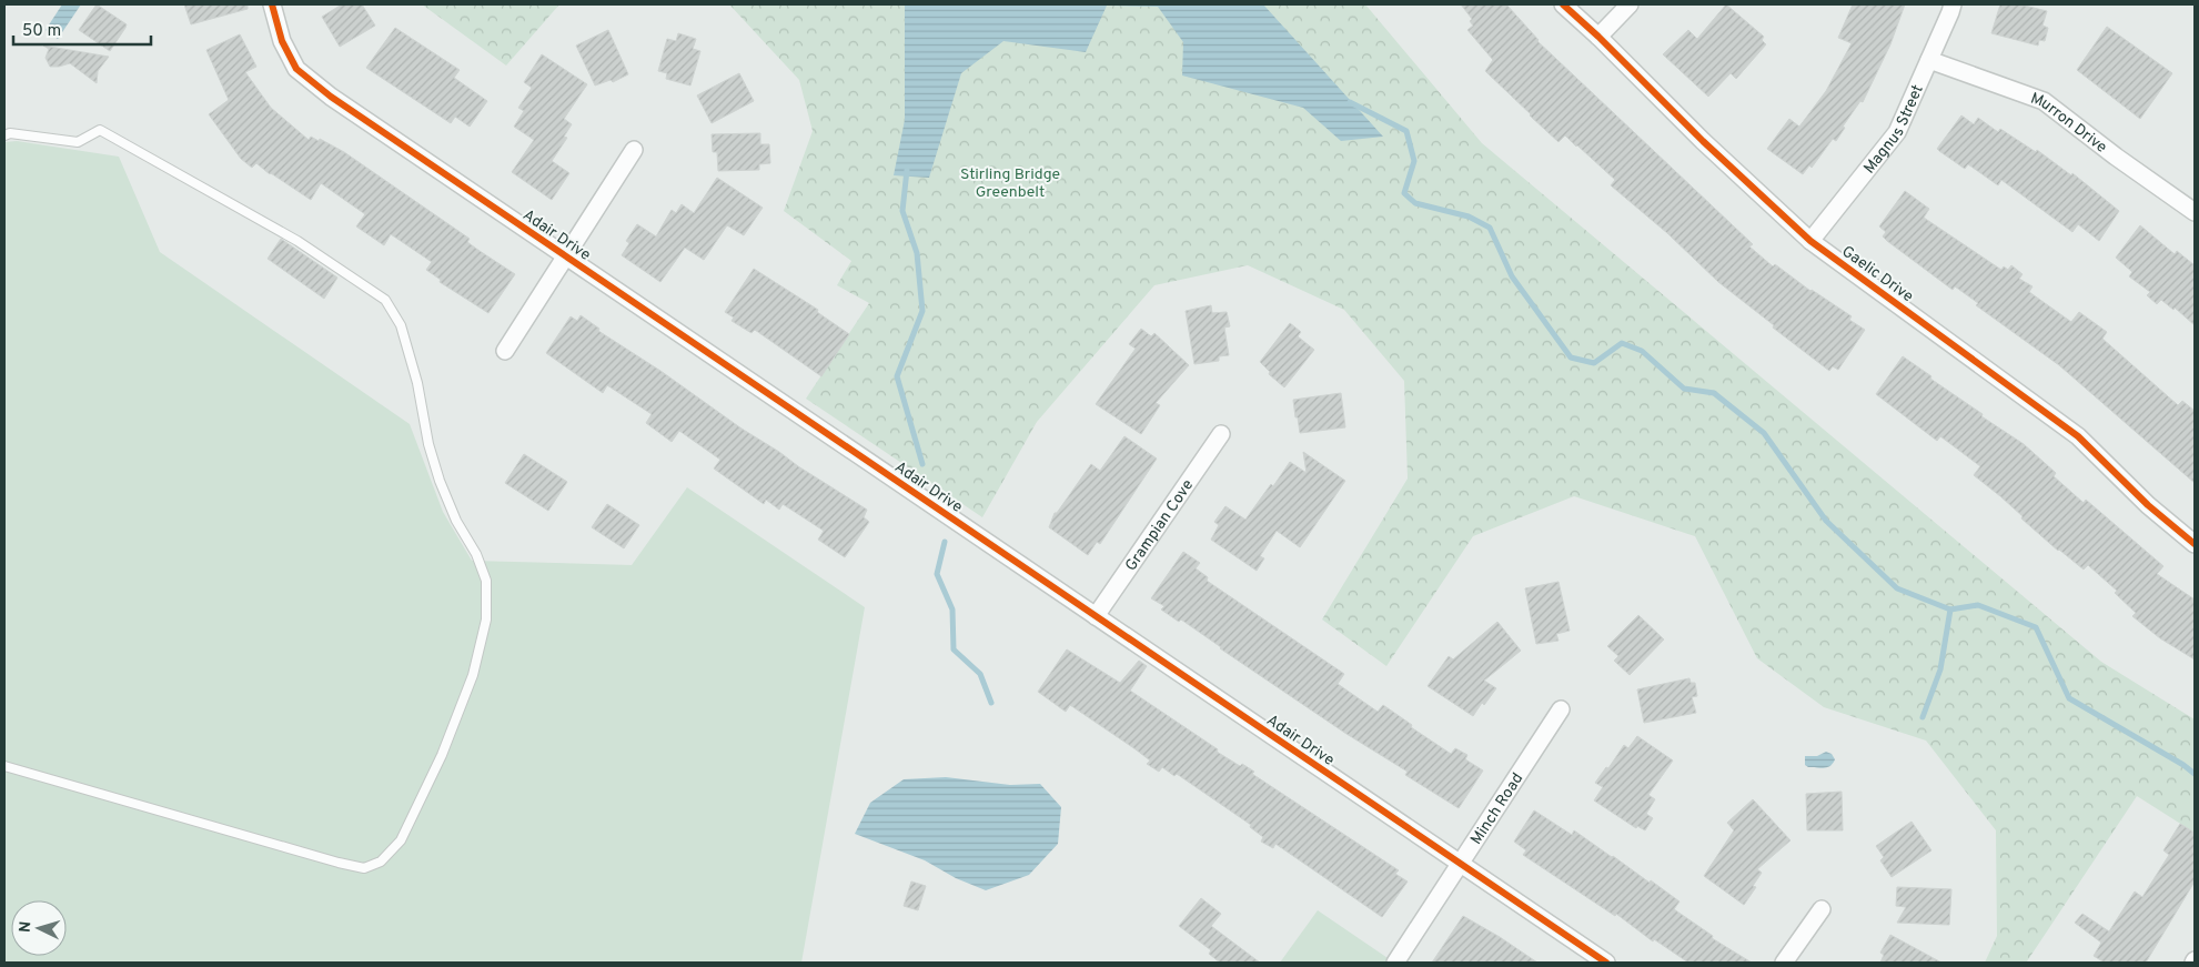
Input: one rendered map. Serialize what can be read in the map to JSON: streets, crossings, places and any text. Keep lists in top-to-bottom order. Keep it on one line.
{"streets":{"street":["Murron Drive","Magnus Street","Adair Drive","Gaelic Drive","Grampian Cove","Minch Road"]},"crossings":[["Murron Drive","Magnus Street"],["Magnus Street","Gaelic Drive"],["Adair Drive","Grampian Cove"],["Adair Drive","Minch Road"]],"parks":["Stirling Bridge Greenbelt"],"scale_bar":"50 m","north":"left"}
